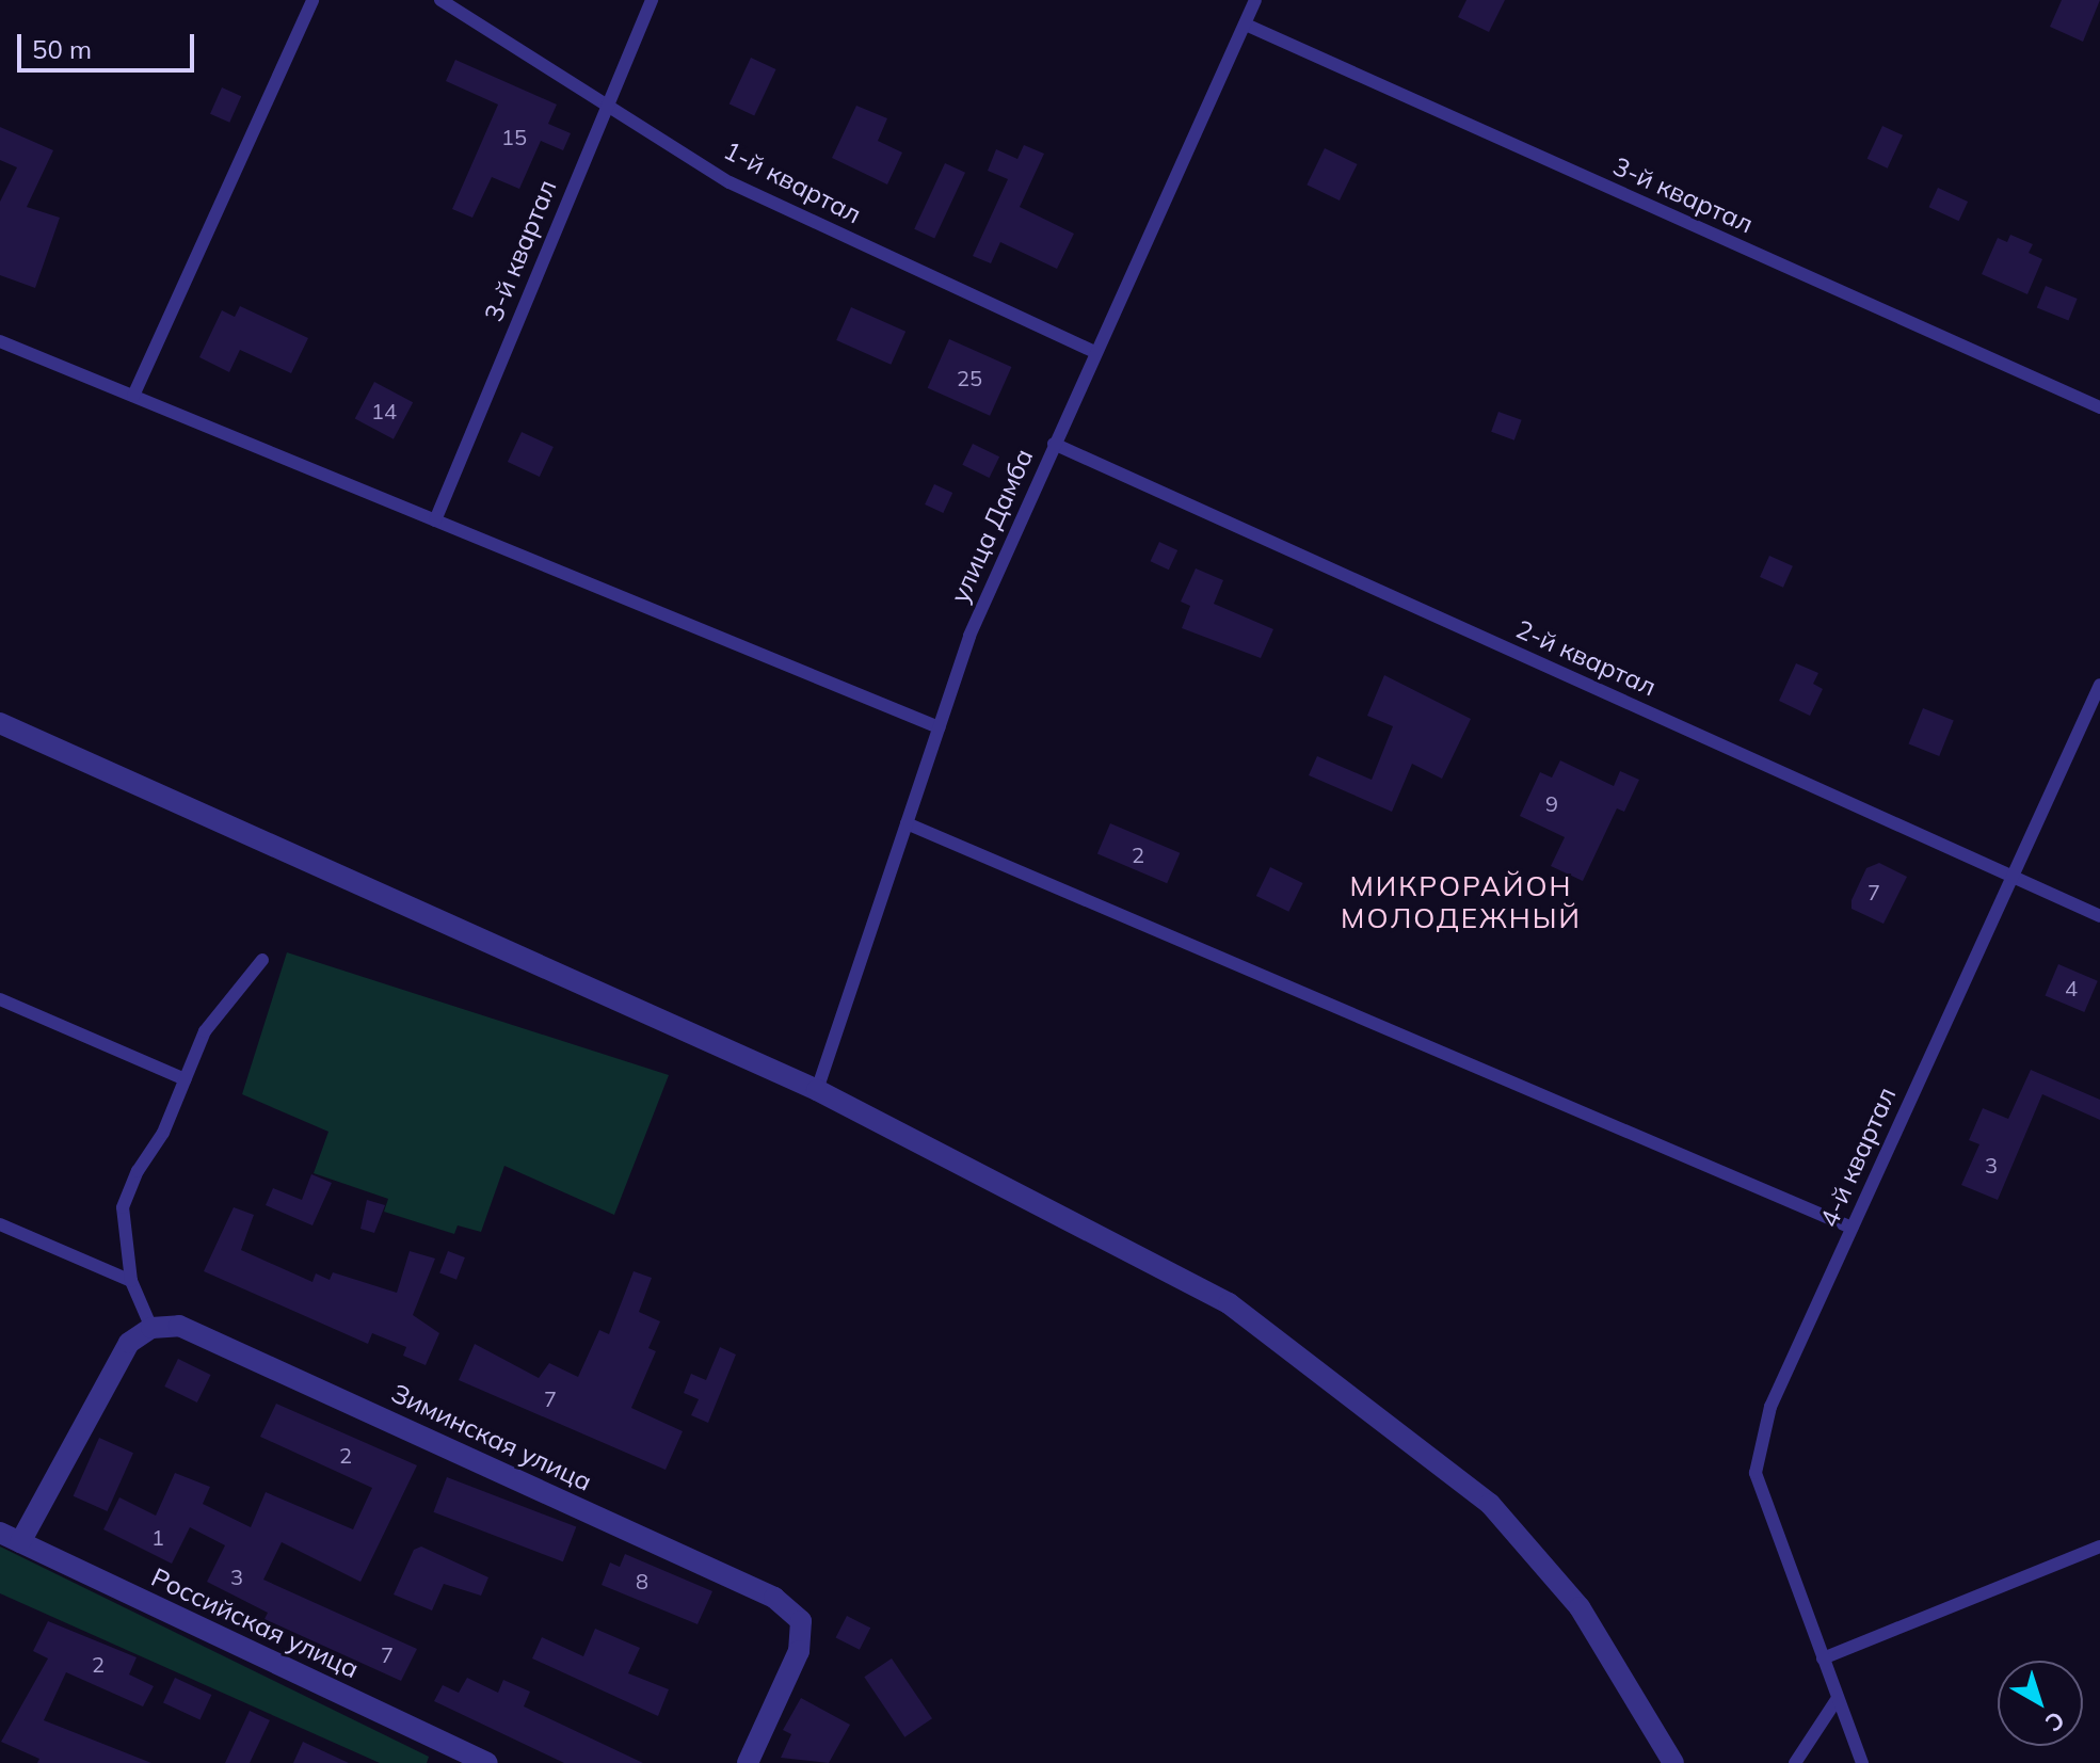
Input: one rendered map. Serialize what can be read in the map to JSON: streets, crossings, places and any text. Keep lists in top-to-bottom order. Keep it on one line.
{"streets":{"street":["Зиминская улица","Российская улица"],"lane":["1-й квартал","3-й квартал","улица Дамба","2-й квартал","4-й квартал"]},"crossings":[["1-й квартал","3-й квартал"],["1-й квартал","улица Дамба"],["3-й квартал","улица Дамба"],["улица Дамба","2-й квартал"],["2-й квартал","4-й квартал"]],"districts":["МИКРОРАЙОН МОЛОДЕЖНЫЙ"],"house_numbers":["15","25","14","9","2","7","4","3","7","2","1","3","8","7","2"],"scale_bar":"50 m","north":"bottom right"}
